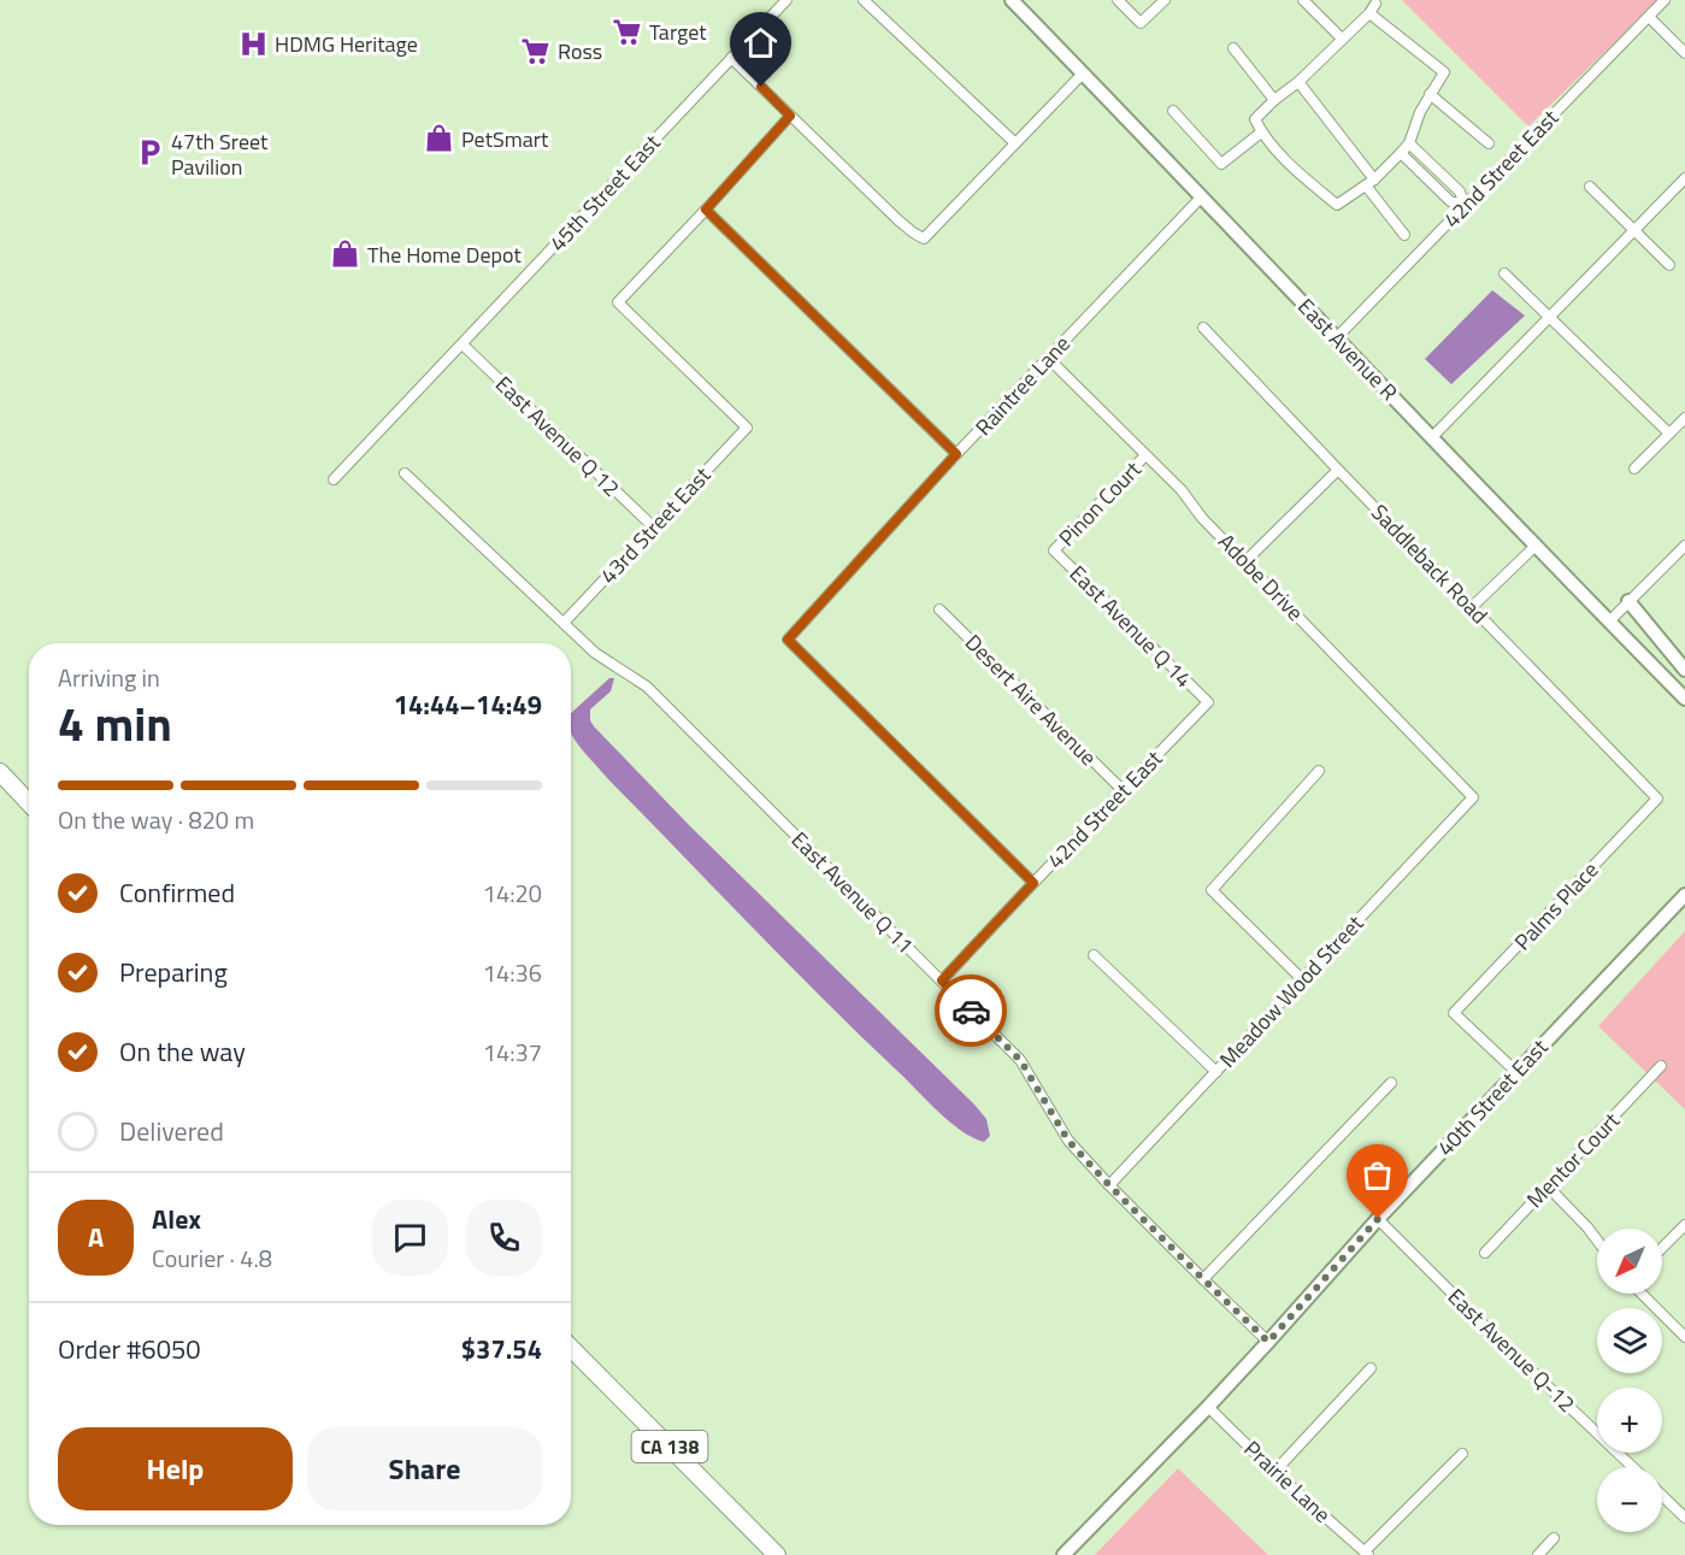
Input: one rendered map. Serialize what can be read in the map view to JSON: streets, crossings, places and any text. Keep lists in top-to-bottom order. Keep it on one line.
{"streets":{"highway":["CA 138"],"main road":["East Avenue R","40th Street East"],"street":["42nd Street East","45th Street East","Raintree Lane","East Avenue Q 12","Pinon Court","43rd Street East","Saddleback Road","Adobe Drive","East Avenue Q 14","Desert Aire Avenue","East Avenue Q 11","Palms Place","Meadow Wood Street","Mentor Court","East Avenue Q-12","Prairie Lane"]},"crossings":[["42nd Street East","East Avenue R"],["42nd Street East","Raintree Lane"],["42nd Street East","East Avenue Q 14"],["42nd Street East","Desert Aire Avenue"],["42nd Street East","East Avenue Q 11"],["45th Street East","East Avenue Q 12"],["East Avenue R","Raintree Lane"],["Raintree Lane","Adobe Drive"],["East Avenue Q 12","43rd Street East"],["Pinon Court","Adobe Drive"],["Pinon Court","East Avenue Q 14"],["43rd Street East","East Avenue Q 11"],["Saddleback Road","Palms Place"],["Adobe Drive","Meadow Wood Street"],["East Avenue Q 11","Meadow Wood Street"],["East Avenue Q 11","40th Street East"],["Palms Place","40th Street East"],["40th Street East","East Avenue Q-12"],["40th Street East","Prairie Lane"]],"places":{"supermarket":["Target","Ross"],"hospital":["HDMG Heritage"],"shop":["PetSmart","The Home Depot"],"parking":["47th Sreet Pavilion"]},"north":"bottom left","page":{"heading":["4 min","Arriving in","14:44–14:49"],"panel":["Alex","Courier · 4.8","Order #6050","$37.54"],"bar":"On the way · 820 m","list":[["Confirmed","14:20"],["Preparing","14:36"],["On the way","14:37"],"Delivered"],"round":"A","map_buttons":["+","−"],"buttons":["Help","Share"]}}
